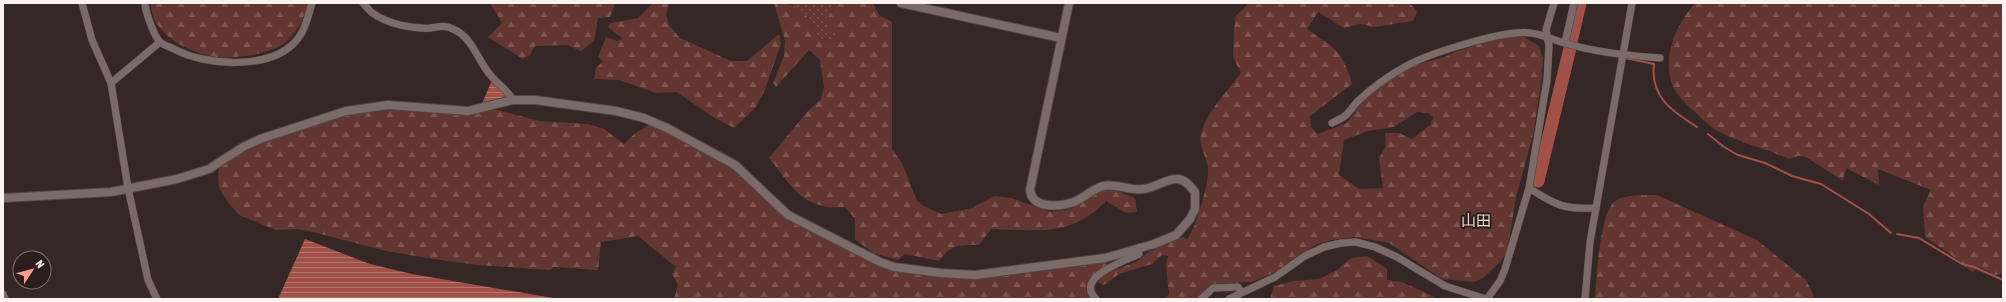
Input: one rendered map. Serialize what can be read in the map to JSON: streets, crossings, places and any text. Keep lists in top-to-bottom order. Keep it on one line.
{"districts":["山田"],"north":"top right"}
